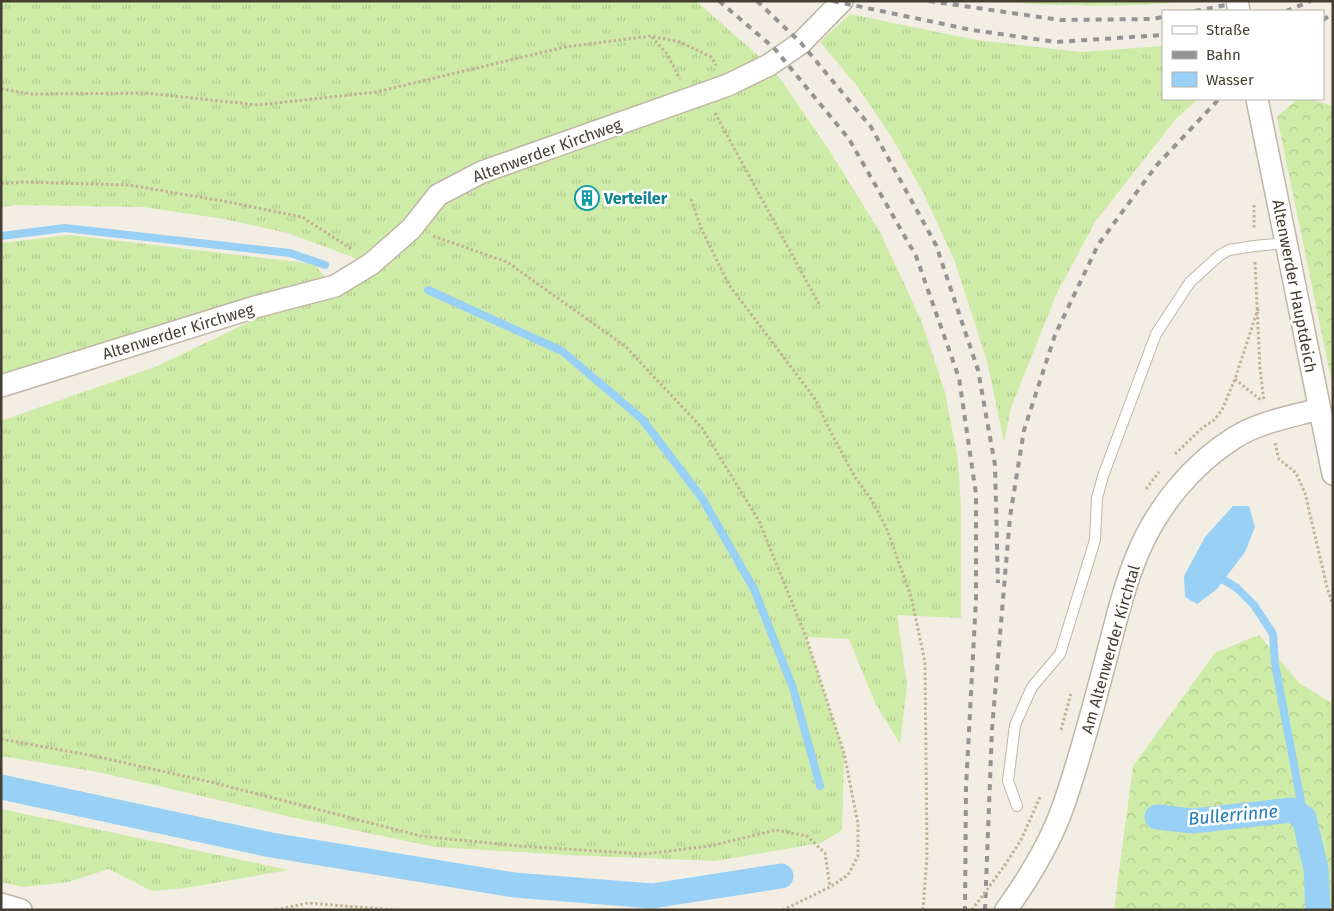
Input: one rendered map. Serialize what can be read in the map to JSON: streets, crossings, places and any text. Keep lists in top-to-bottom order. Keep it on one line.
{"streets":{"street":["Altenwerder Kirchweg","Altenwerder Hauptdeich","Am Altenwerder Kirchtal"]},"crossings":[["Altenwerder Hauptdeich","Am Altenwerder Kirchtal"]],"water":["Bullerrinne"],"places":{"building":["Verteiler"]},"legend":["Straße","Bahn","Wasser"]}
